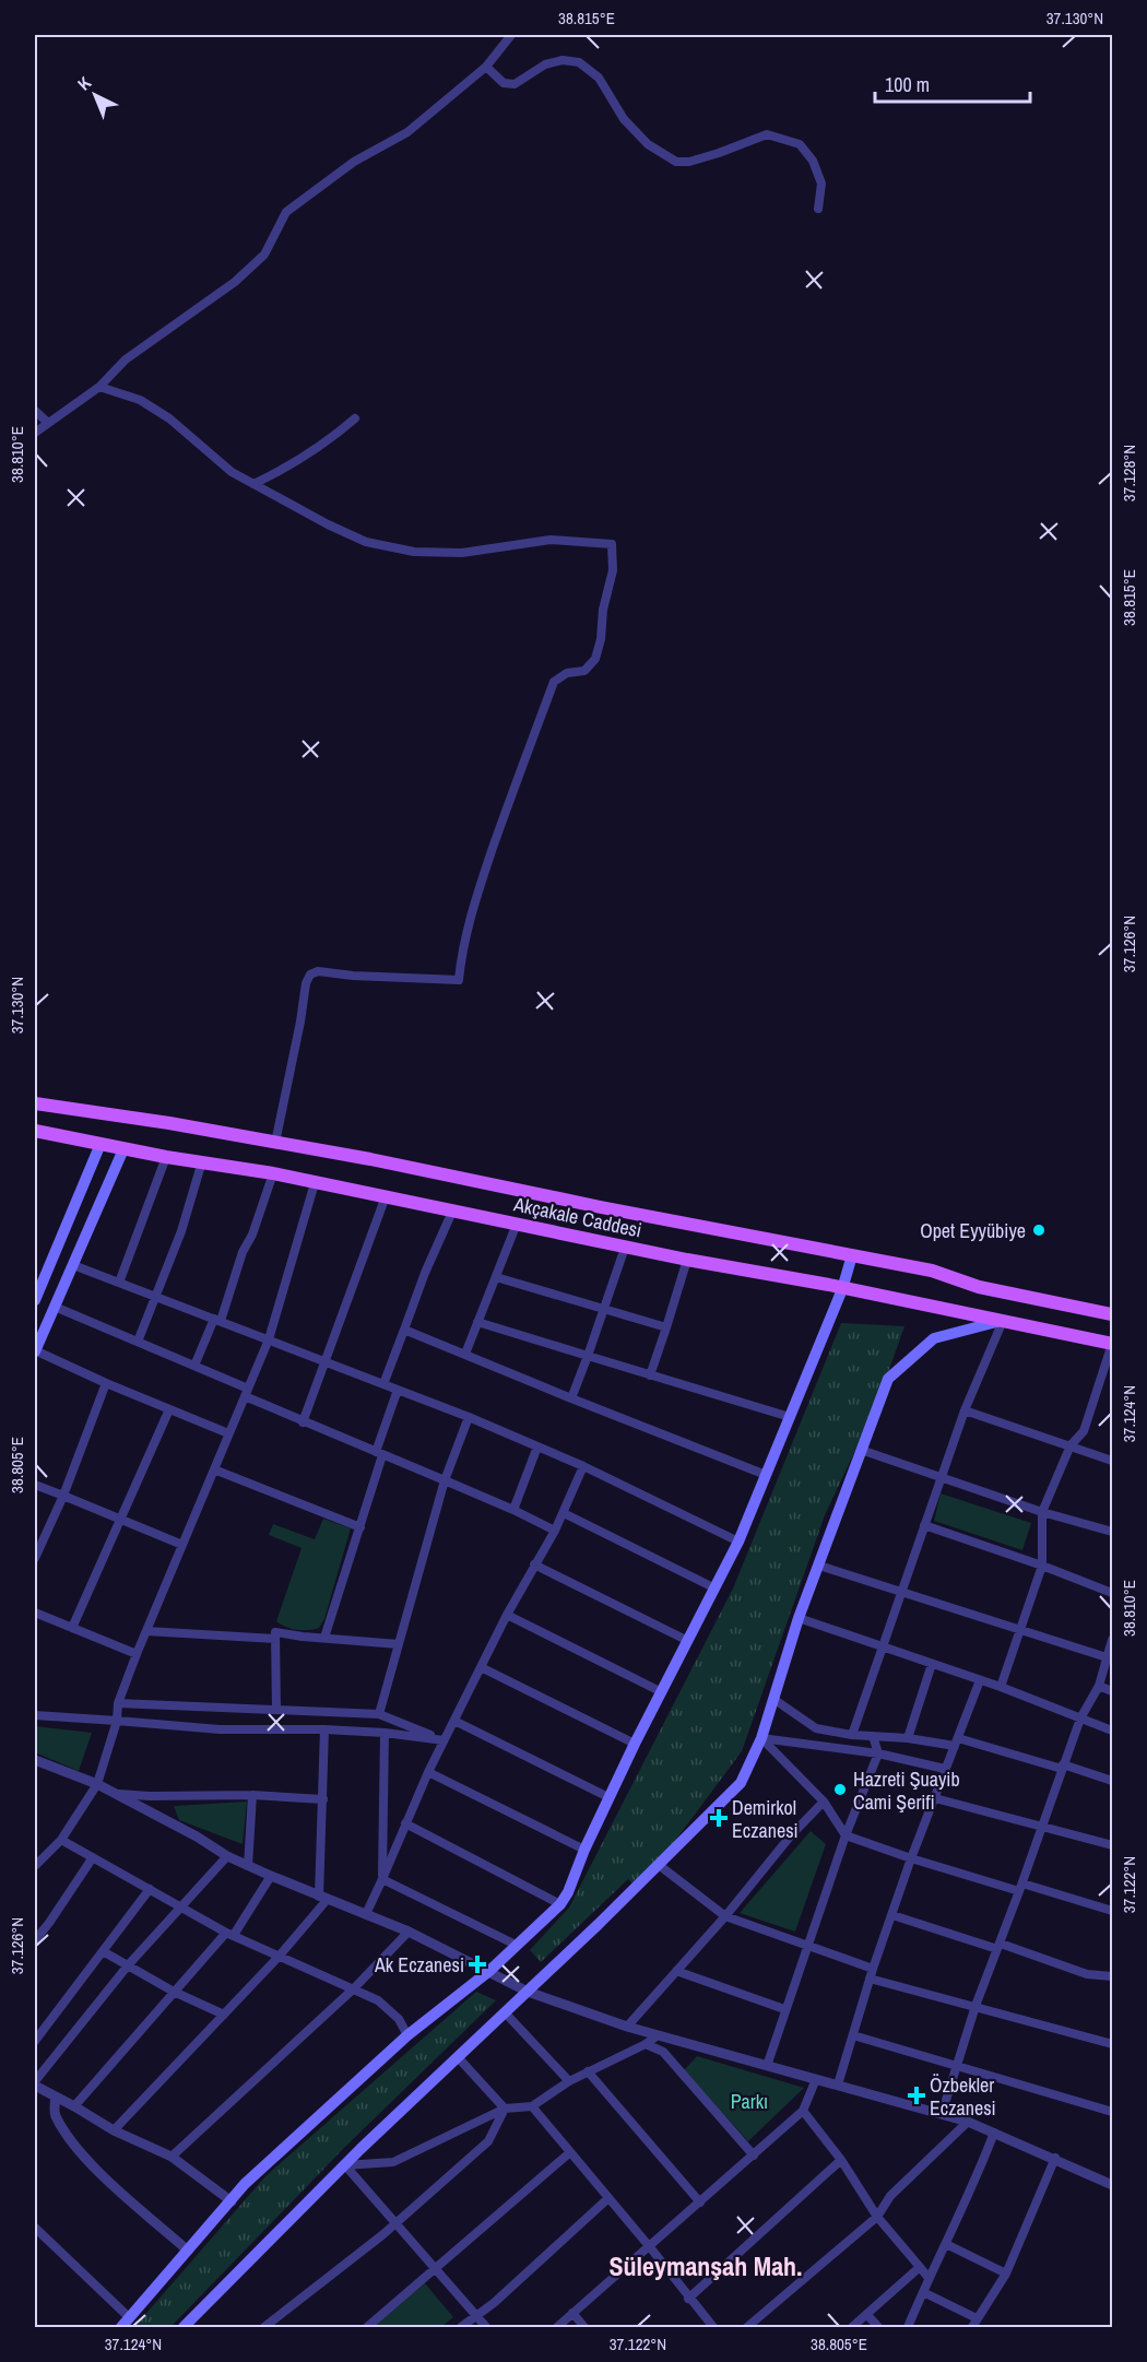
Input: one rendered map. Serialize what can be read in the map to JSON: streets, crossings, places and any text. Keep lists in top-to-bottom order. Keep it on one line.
{"streets":{"main road":["Akçakale Caddesi"]},"districts":["Süleymanşah Mah."],"parks":["Parkı"],"places":{"other":["Opet Eyyübiye","Hazreti Şuayib Cami Şerifi"],"health":["Demirkol Eczanesi","Ak Eczanesi","Özbekler Eczanesi"]},"scale_bar":"100 m","north":"top left","coordinates":["38.815°E","37.130°N","38.810°E","37.128°N","37.126°N","37.124°N","38.805°E","37.122°N"]}
